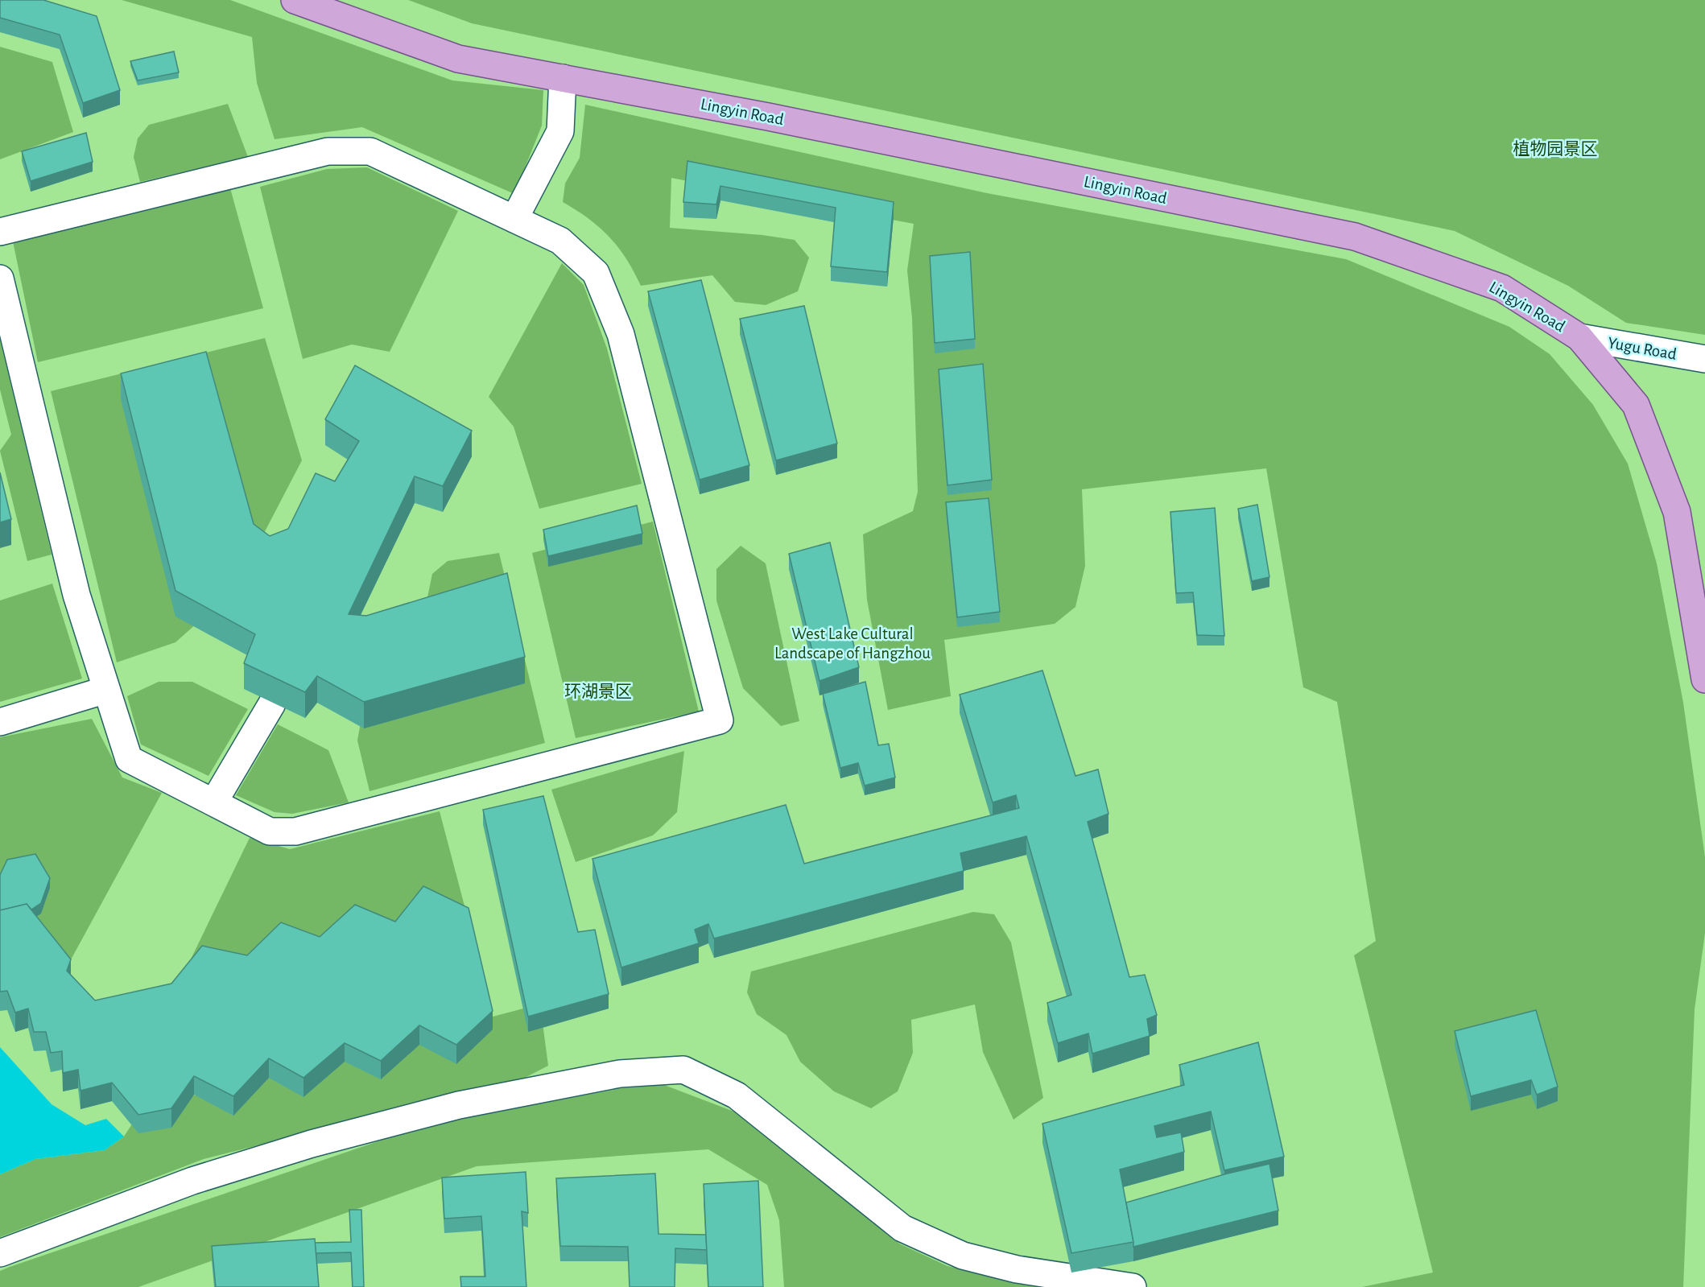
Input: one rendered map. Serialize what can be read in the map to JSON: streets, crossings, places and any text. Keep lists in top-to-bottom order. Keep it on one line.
{"streets":{"main road":["Lingyin Road"],"street":["Yugu Road"]},"crossings":[["Lingyin Road","Yugu Road"]],"parks":["植物园景区","West Lake Cultural Landscape of Hangzhou","环湖景区"]}
